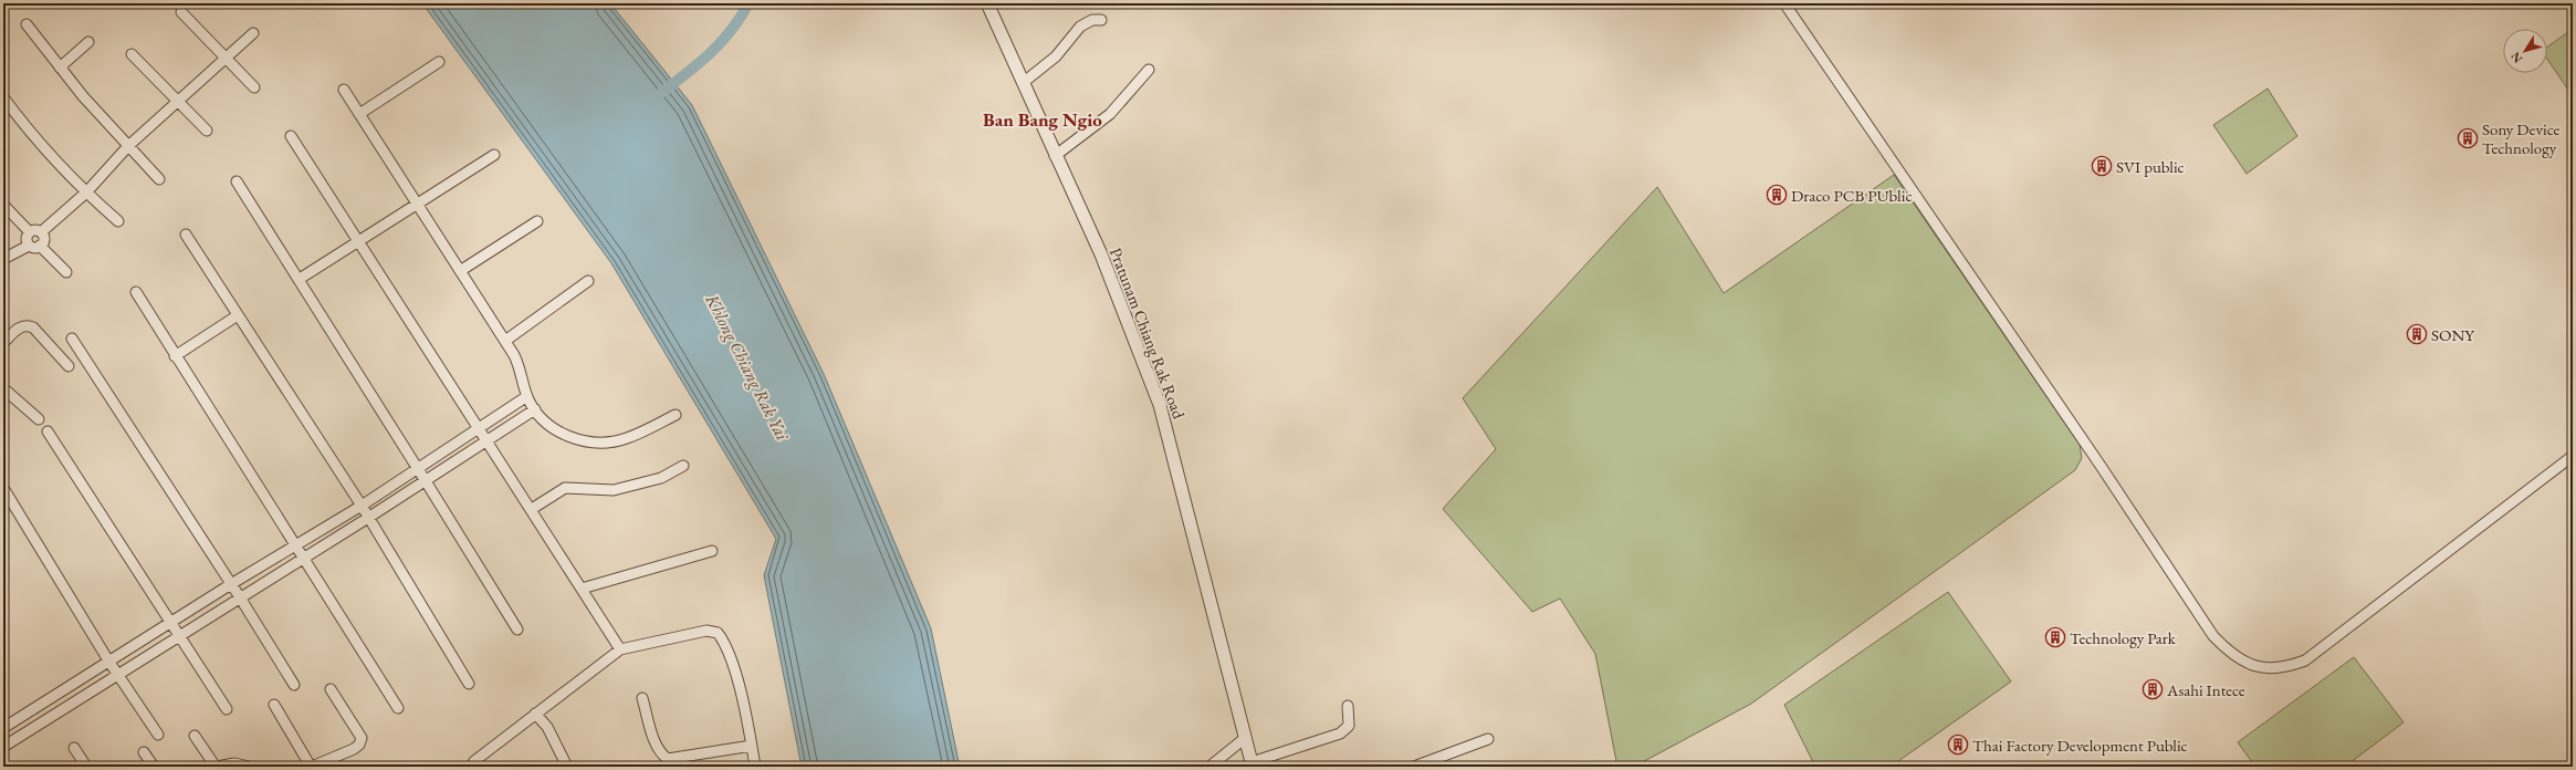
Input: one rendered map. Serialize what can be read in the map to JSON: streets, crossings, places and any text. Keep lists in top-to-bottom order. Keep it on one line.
{"streets":{"street":["Pratunam Chiang Rak Road"]},"districts":["Ban Bang Ngio"],"water":["Khlong Chiang Rak Yai"],"places":{"building":["Sony Device Technology","SVI public","Draco PCB PUblic","SONY","Technology Park","Asahi Intece","Thai Factory Development Public"]},"north":"bottom left"}
